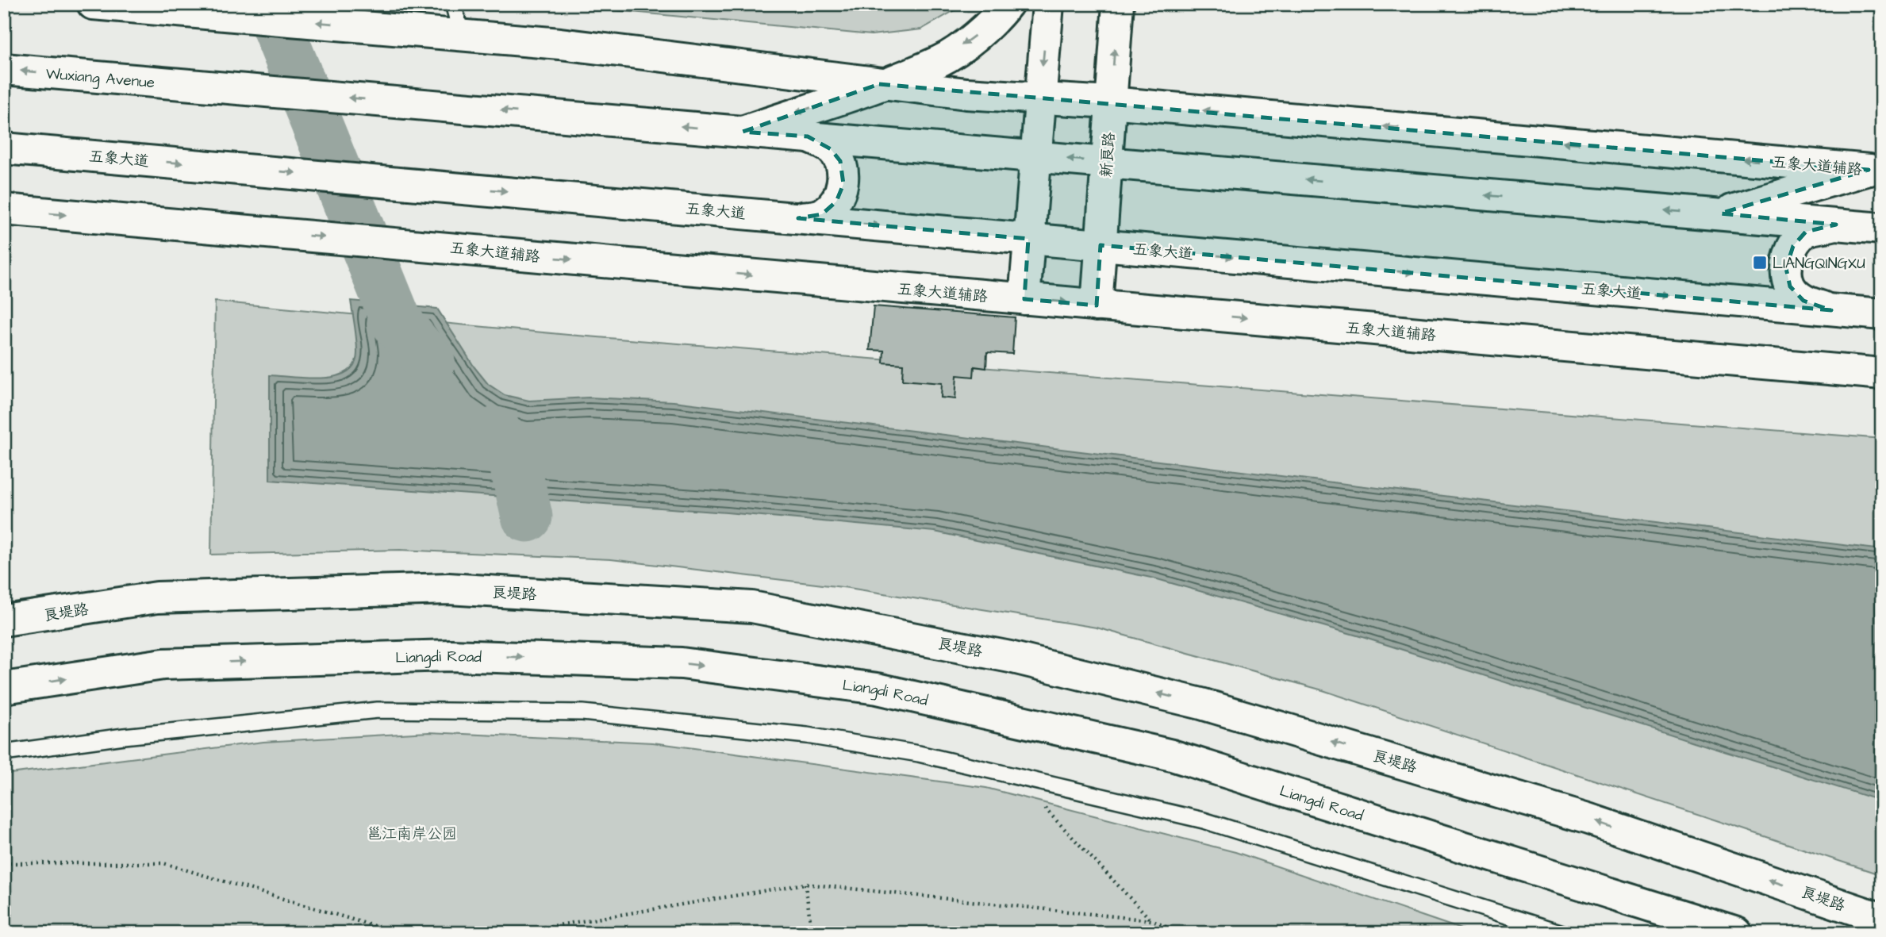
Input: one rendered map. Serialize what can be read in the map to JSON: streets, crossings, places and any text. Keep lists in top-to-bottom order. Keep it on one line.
{"streets":{"main road":["Wuxiang Avenue","新良路","五象大道","五象大道辅路","良堤路","Liangdi Road"]},"crossings":[["Wuxiang Avenue","新良路"],["新良路","五象大道"],["新良路","五象大道辅路"]],"one_way":["Wuxiang Avenue","五象大道","良堤路","Liangdi Road"],"parks":["邕江南岸公园"],"places":{"transit":["LIANGQINGXU"]}}
